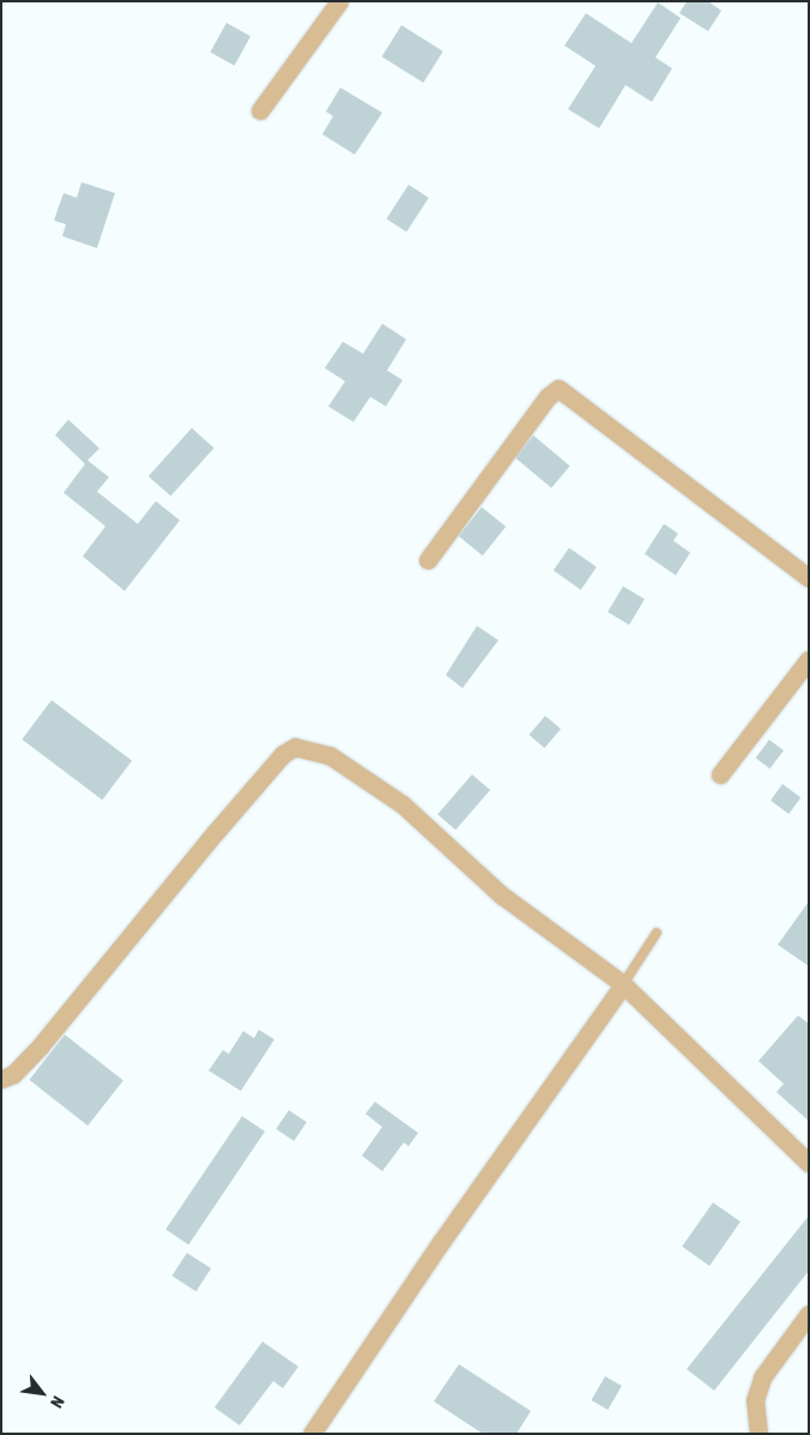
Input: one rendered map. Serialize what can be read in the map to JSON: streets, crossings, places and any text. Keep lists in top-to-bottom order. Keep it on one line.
{"north":"bottom right"}
